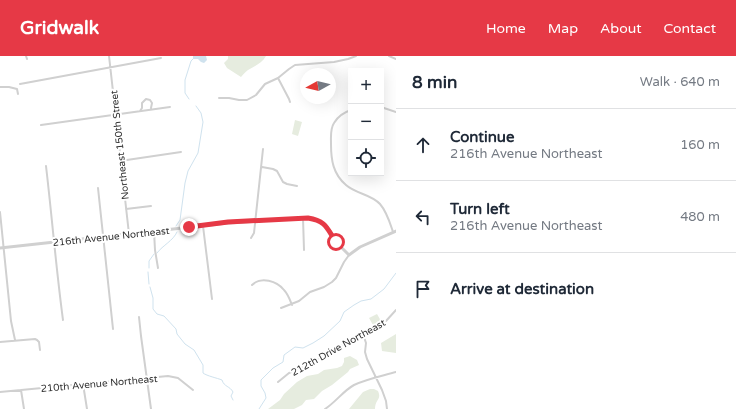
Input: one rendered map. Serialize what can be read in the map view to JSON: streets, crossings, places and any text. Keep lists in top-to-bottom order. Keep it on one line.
{"streets":{"street":["Northeast 150th Street","216th Avenue Northeast","212th Drive Northeast","210th Avenue Northeast"]},"crossings":[["Northeast 150th Street","216th Avenue Northeast"]],"north":"left","page":{"header":"Gridwalk","nav":["Home","Map","About","Contact"],"heading":["8 min","Walk · 640 m"],"map_buttons":["+","−"],"list":[["Continue","216th Avenue Northeast","160 m"],["Turn left","216th Avenue Northeast","480 m"],"Arrive at destination"]}}
